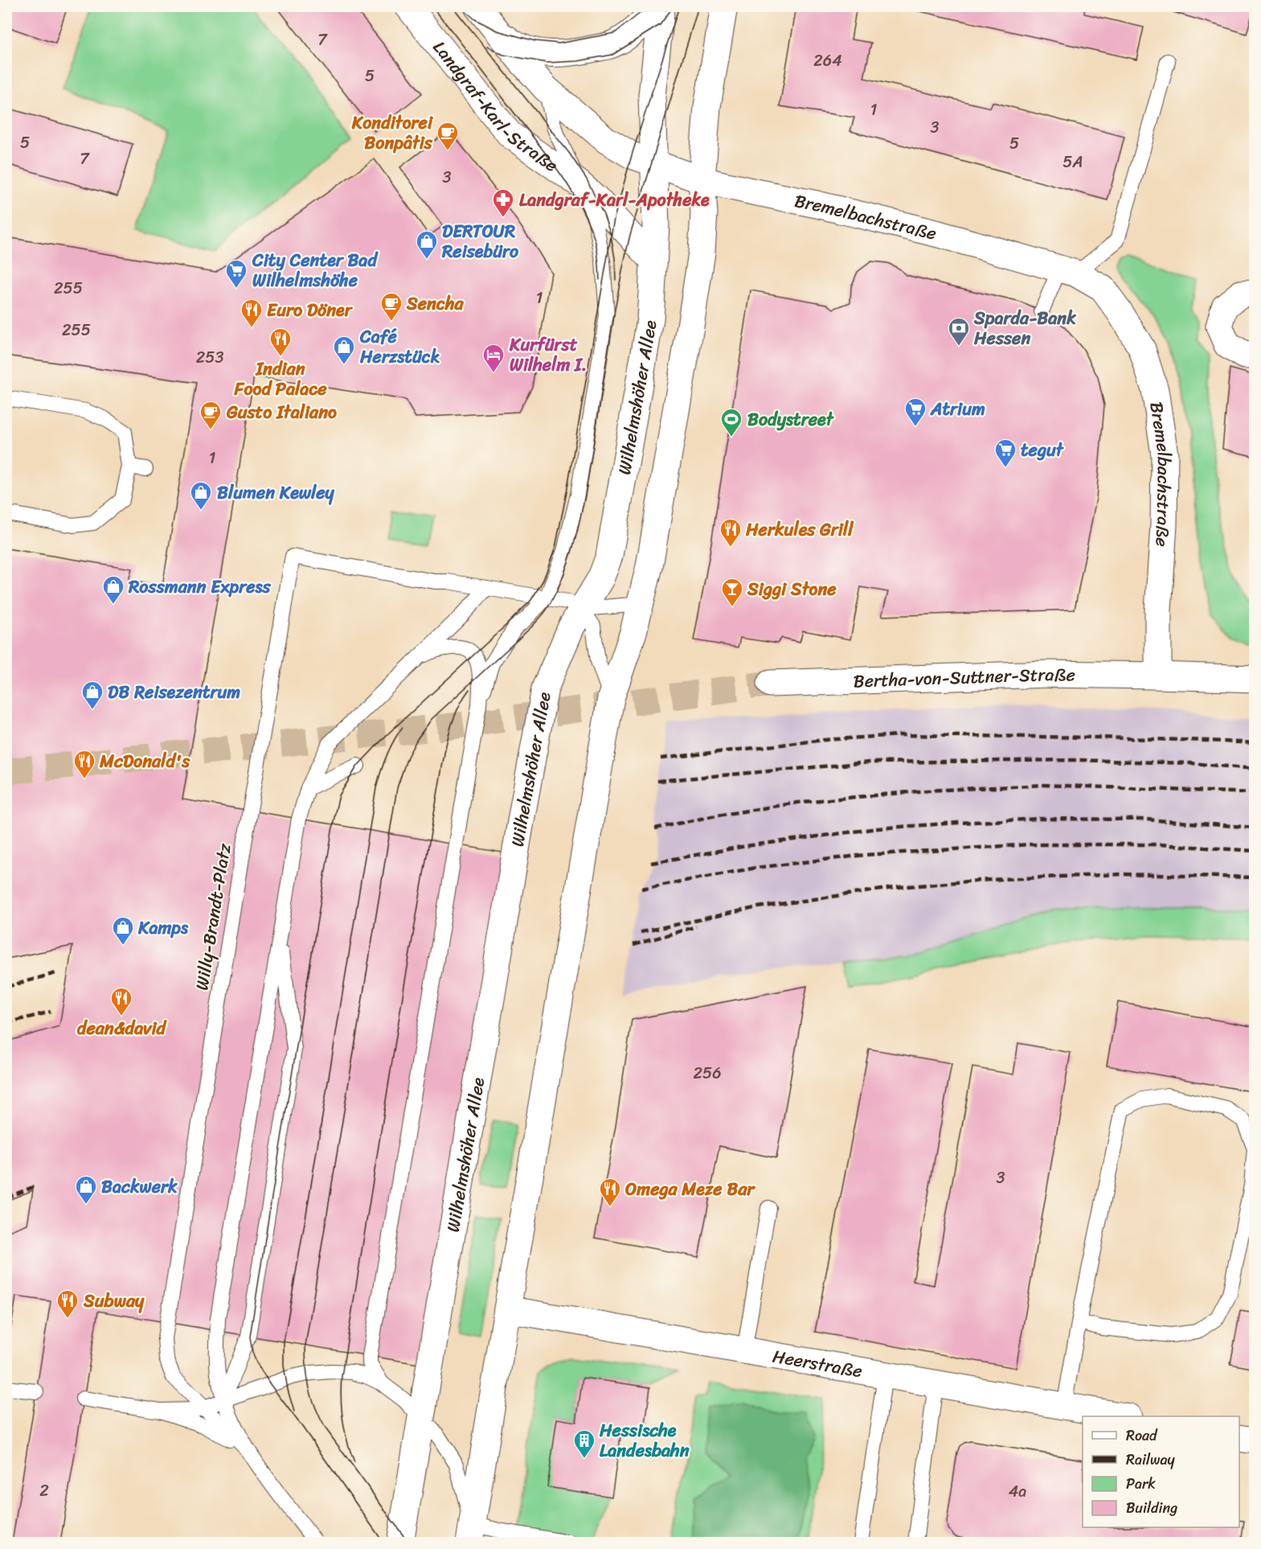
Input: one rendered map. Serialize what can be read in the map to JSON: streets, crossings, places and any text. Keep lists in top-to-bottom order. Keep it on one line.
{"streets":{"main road":["Landgraf-Karl-Straße","Bremelbachstraße","Wilhelmshöher Allee","Bertha-von-Suttner-Straße","Heerstraße"],"lane":["Willy-Brandt-Platz"]},"crossings":[["Landgraf-Karl-Straße","Wilhelmshöher Allee"],["Bremelbachstraße","Wilhelmshöher Allee"],["Bremelbachstraße","Bertha-von-Suttner-Straße"]],"places":{"cafe":["Konditorei Bonpâtis","Sencha","Gusto Italiano"],"pharmacy":["Landgraf-Karl-Apotheke"],"shop":["DERTOUR Reisebüro","Café Herzstück","Blumen Kewley","Rossmann Express","DB Reisezentrum","Kamps","Backwerk"],"supermarket":["City Center Bad Wilhelmshöhe","Atrium","tegut"],"restaurant":["Euro Döner","Indian Food Palace","Herkules Grill","McDonald's","dean&david","Omega Meze Bar","Subway"],"bank":["Sparda-Bank Hessen"],"hotel":["Kurfürst Wilhelm I."],"sports":["Bodystreet"],"bar":["Siggi Stone"],"building":["Hessische Landesbahn"]},"house_numbers":["7","264","5","1","3","5","5","7","5A","3","255","1","255","253","1","256","3","2","4a"],"legend":["Road","Railway","Park","Building"]}
